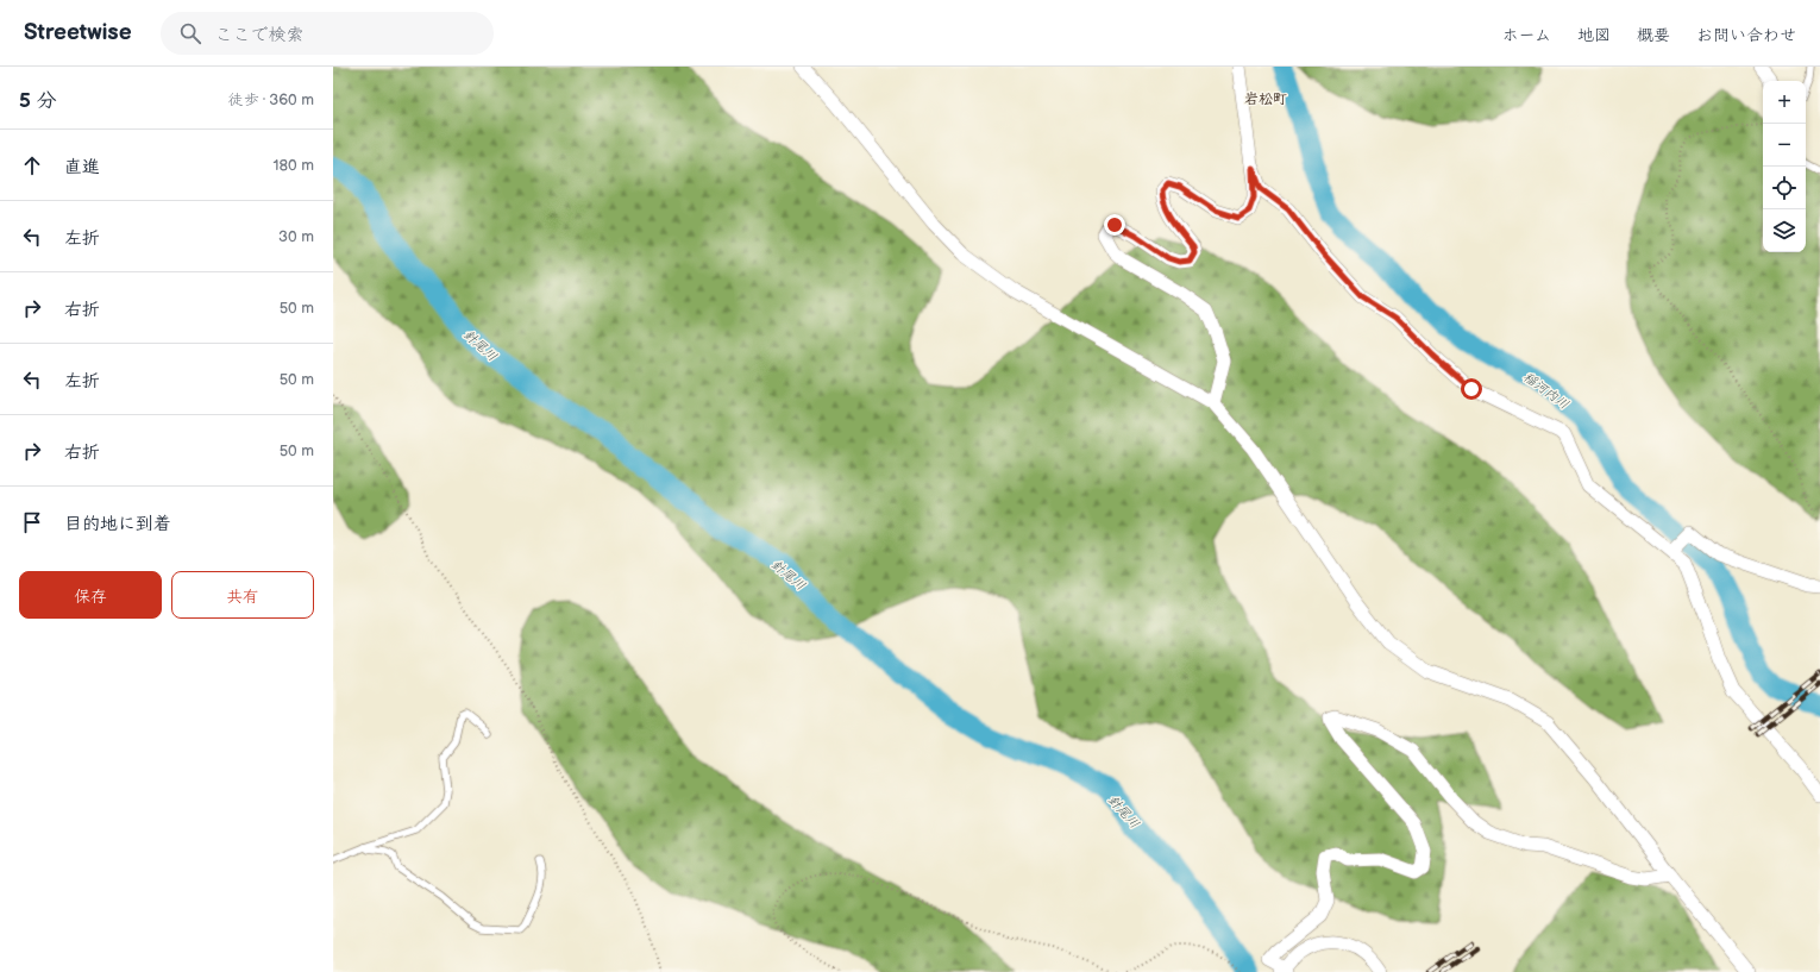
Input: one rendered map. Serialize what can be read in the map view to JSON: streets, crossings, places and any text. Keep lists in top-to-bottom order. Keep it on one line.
{"districts":["岩松町"],"water":["針尾川","稲河内川"],"page":{"header":"Streetwise","search":"ここで検索","nav":["ホーム","地図","概要","お問い合わせ"],"heading":["5 分","徒歩 · 360 m"],"map_buttons":["+","−"],"list":[["直進","180 m"],["左折","30 m"],["右折","50 m"],["左折","50 m"],["右折","50 m"],"目的地に到着"],"buttons":["保存","共有"]}}
